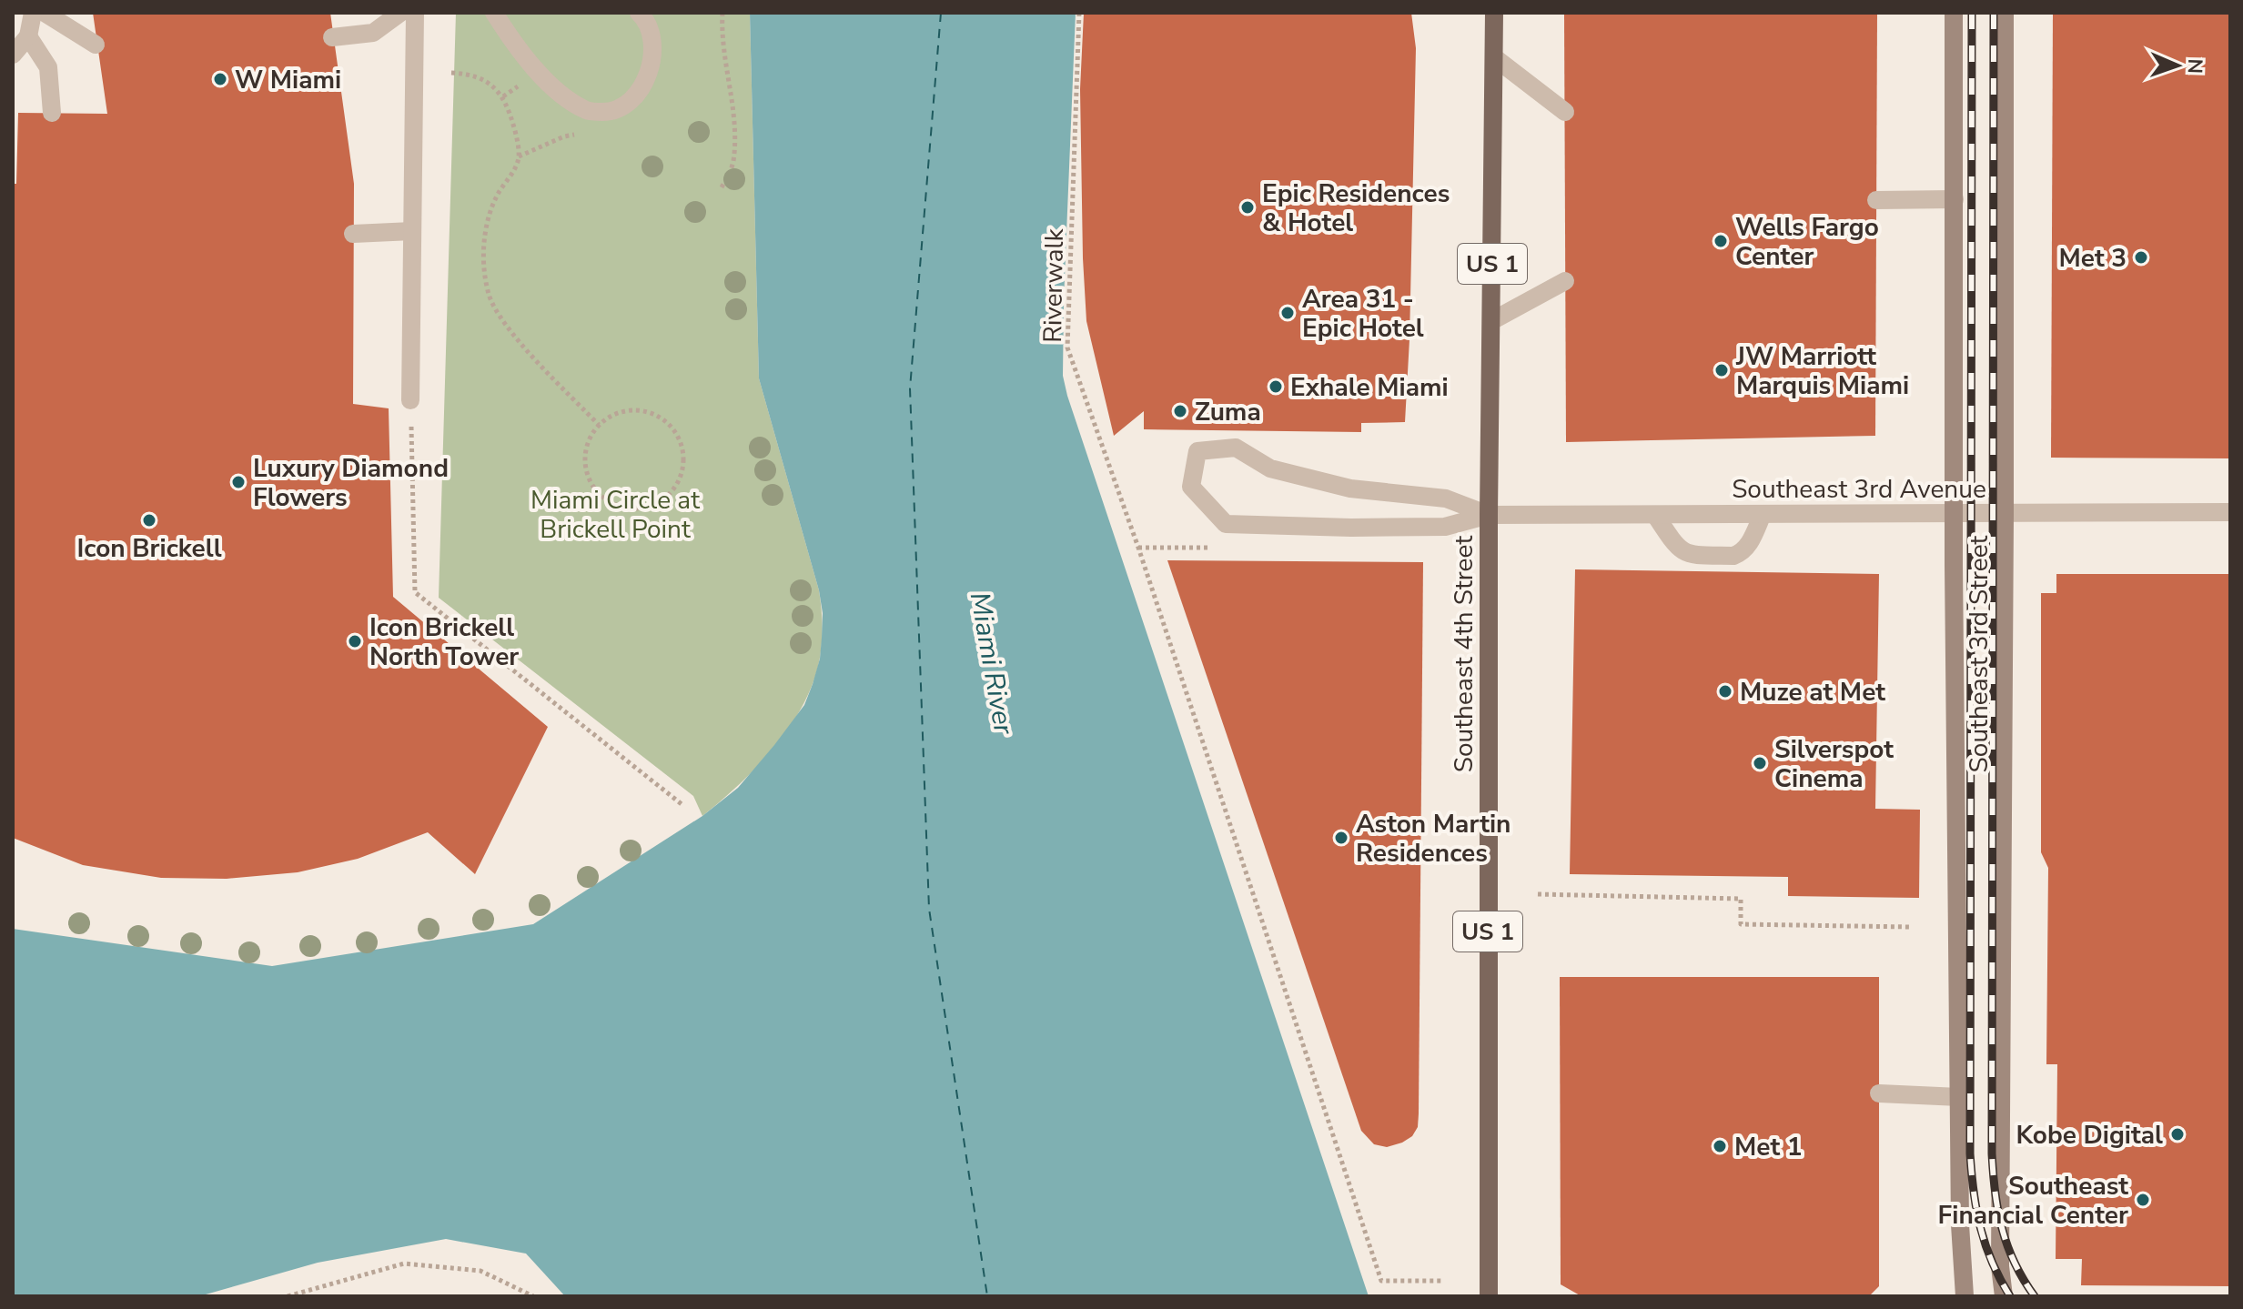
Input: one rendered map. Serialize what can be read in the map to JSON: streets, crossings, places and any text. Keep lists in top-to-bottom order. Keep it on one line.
{"streets":{"main road":["US 1","Southeast 4th Street"],"street":["Southeast 3rd Avenue","Southeast 3rd Street"],"path":["Riverwalk"]},"crossings":[["Southeast 3rd Avenue","Southeast 4th Street"],["Southeast 3rd Avenue","Southeast 3rd Street"]],"water":["Miami River"],"parks":["Miami Circle at Brickell Point"],"places":["W Miami","Epic Residences & Hotel","Wells Fargo Center","Met 3","Area 31 - Epic Hotel","JW Marriott Marquis Miami","Exhale Miami","Zuma","Luxury Diamond Flowers","Icon Brickell","Icon Brickell North Tower","Muze at Met","Silverspot Cinema","Aston Martin Residences","Kobe Digital","Met 1","Southeast Financial Center"],"north":"right"}
